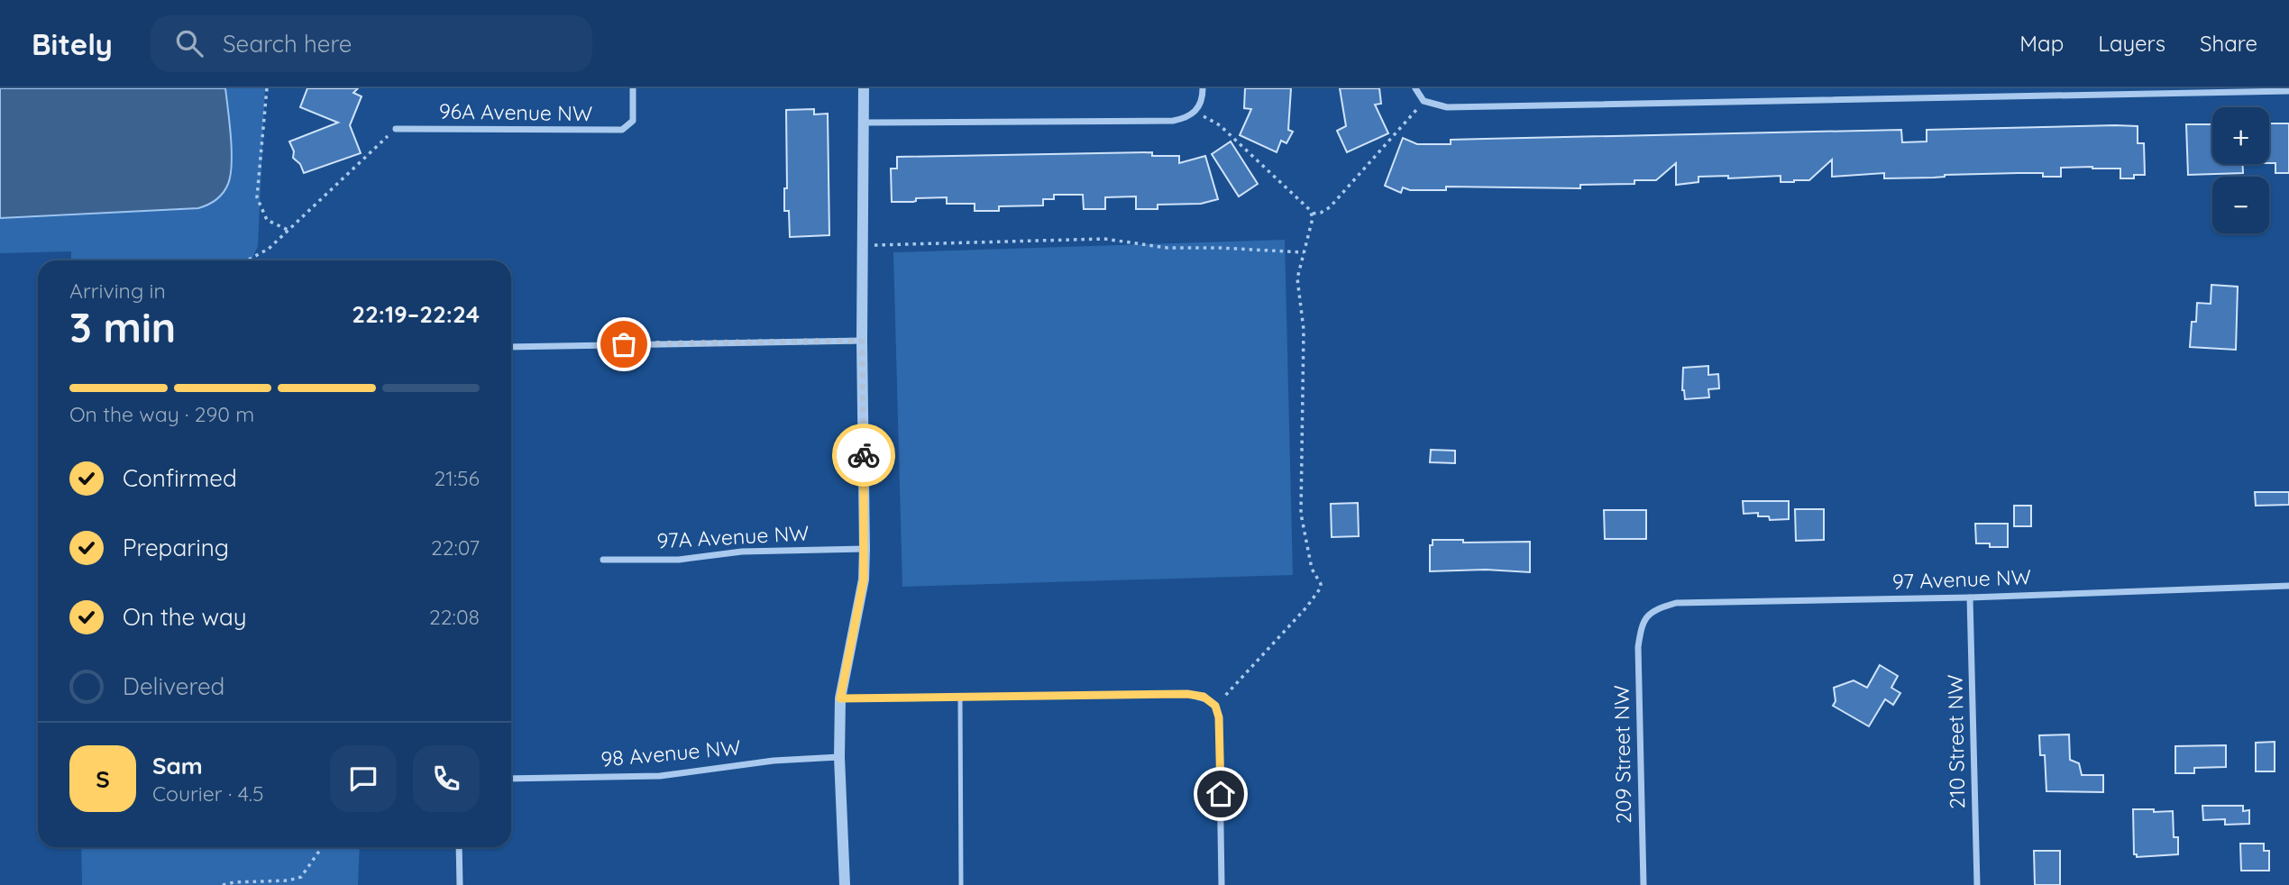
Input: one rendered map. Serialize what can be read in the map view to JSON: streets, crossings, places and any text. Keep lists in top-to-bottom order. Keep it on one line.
{"streets":{"street":["96A Avenue NW","97A Avenue NW","97 Avenue NW","210 Street NW","98 Avenue NW","209 Street NW"]},"crossings":[["97 Avenue NW","210 Street NW"],["97 Avenue NW","209 Street NW"]],"page":{"header":"Bitely","search":"Search here","nav":["Map","Layers","Share"],"map_buttons":["+","−"],"heading":["3 min","Arriving in","22:19–22:24"],"panel":["Sam","Courier · 4.5"],"bar":"On the way · 290 m","list":[["Confirmed","21:56"],["Preparing","22:07"],["On the way","22:08"],"Delivered"],"round":"S"}}
